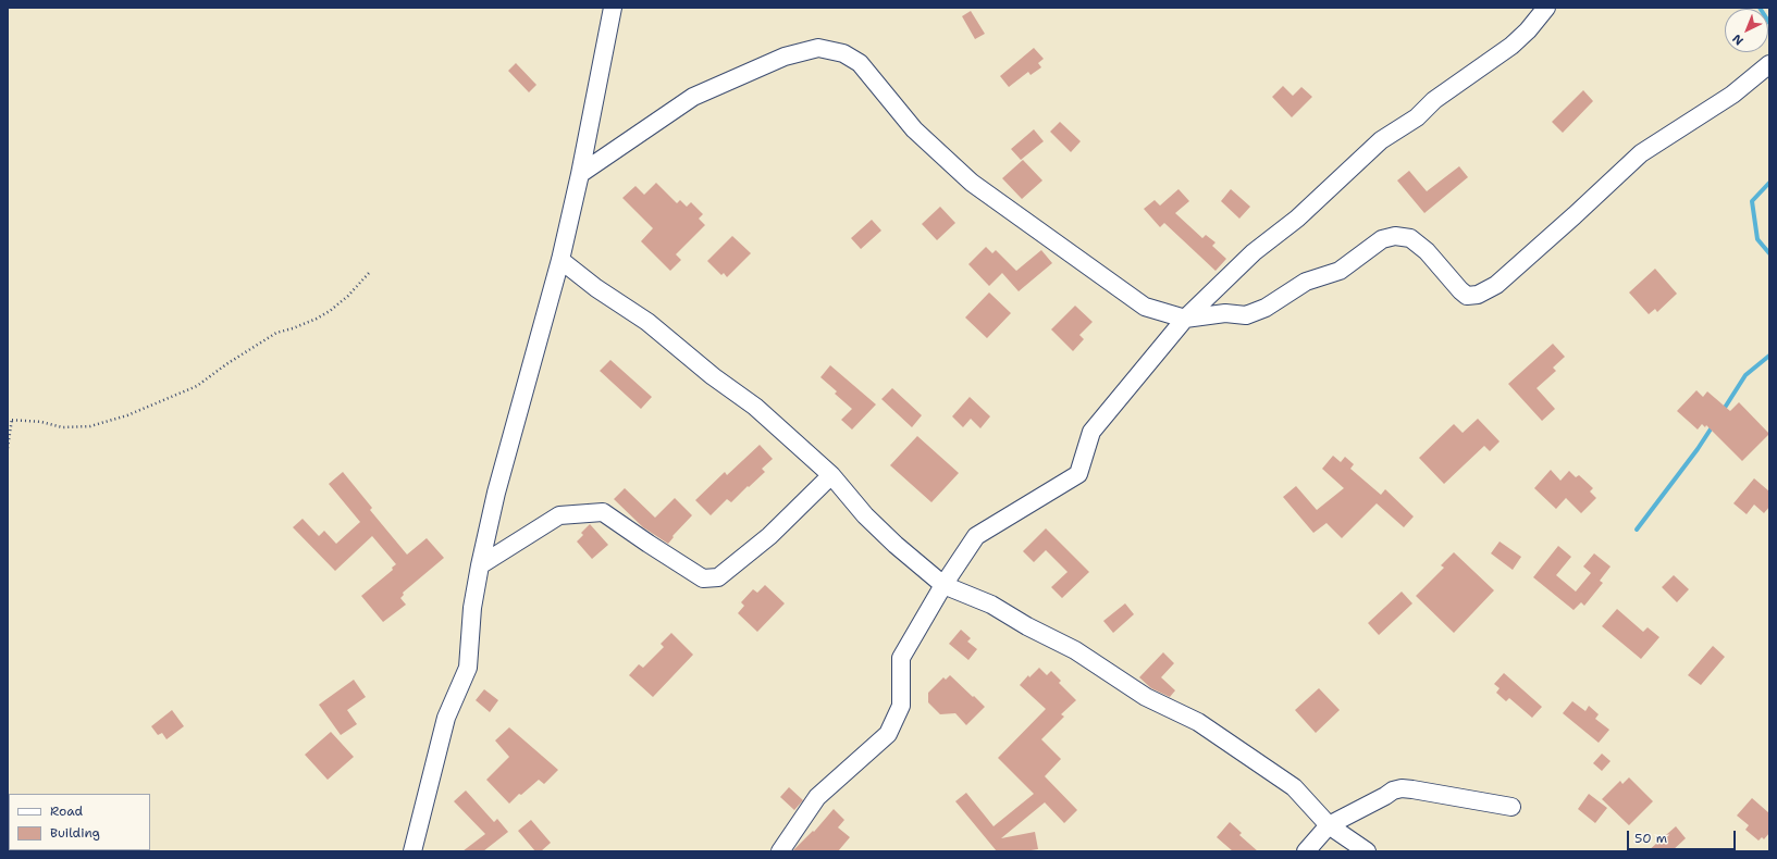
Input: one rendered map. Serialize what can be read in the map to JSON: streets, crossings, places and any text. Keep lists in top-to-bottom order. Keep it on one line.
{"legend":["Road","Building"],"scale_bar":"50 m","north":"bottom left"}
